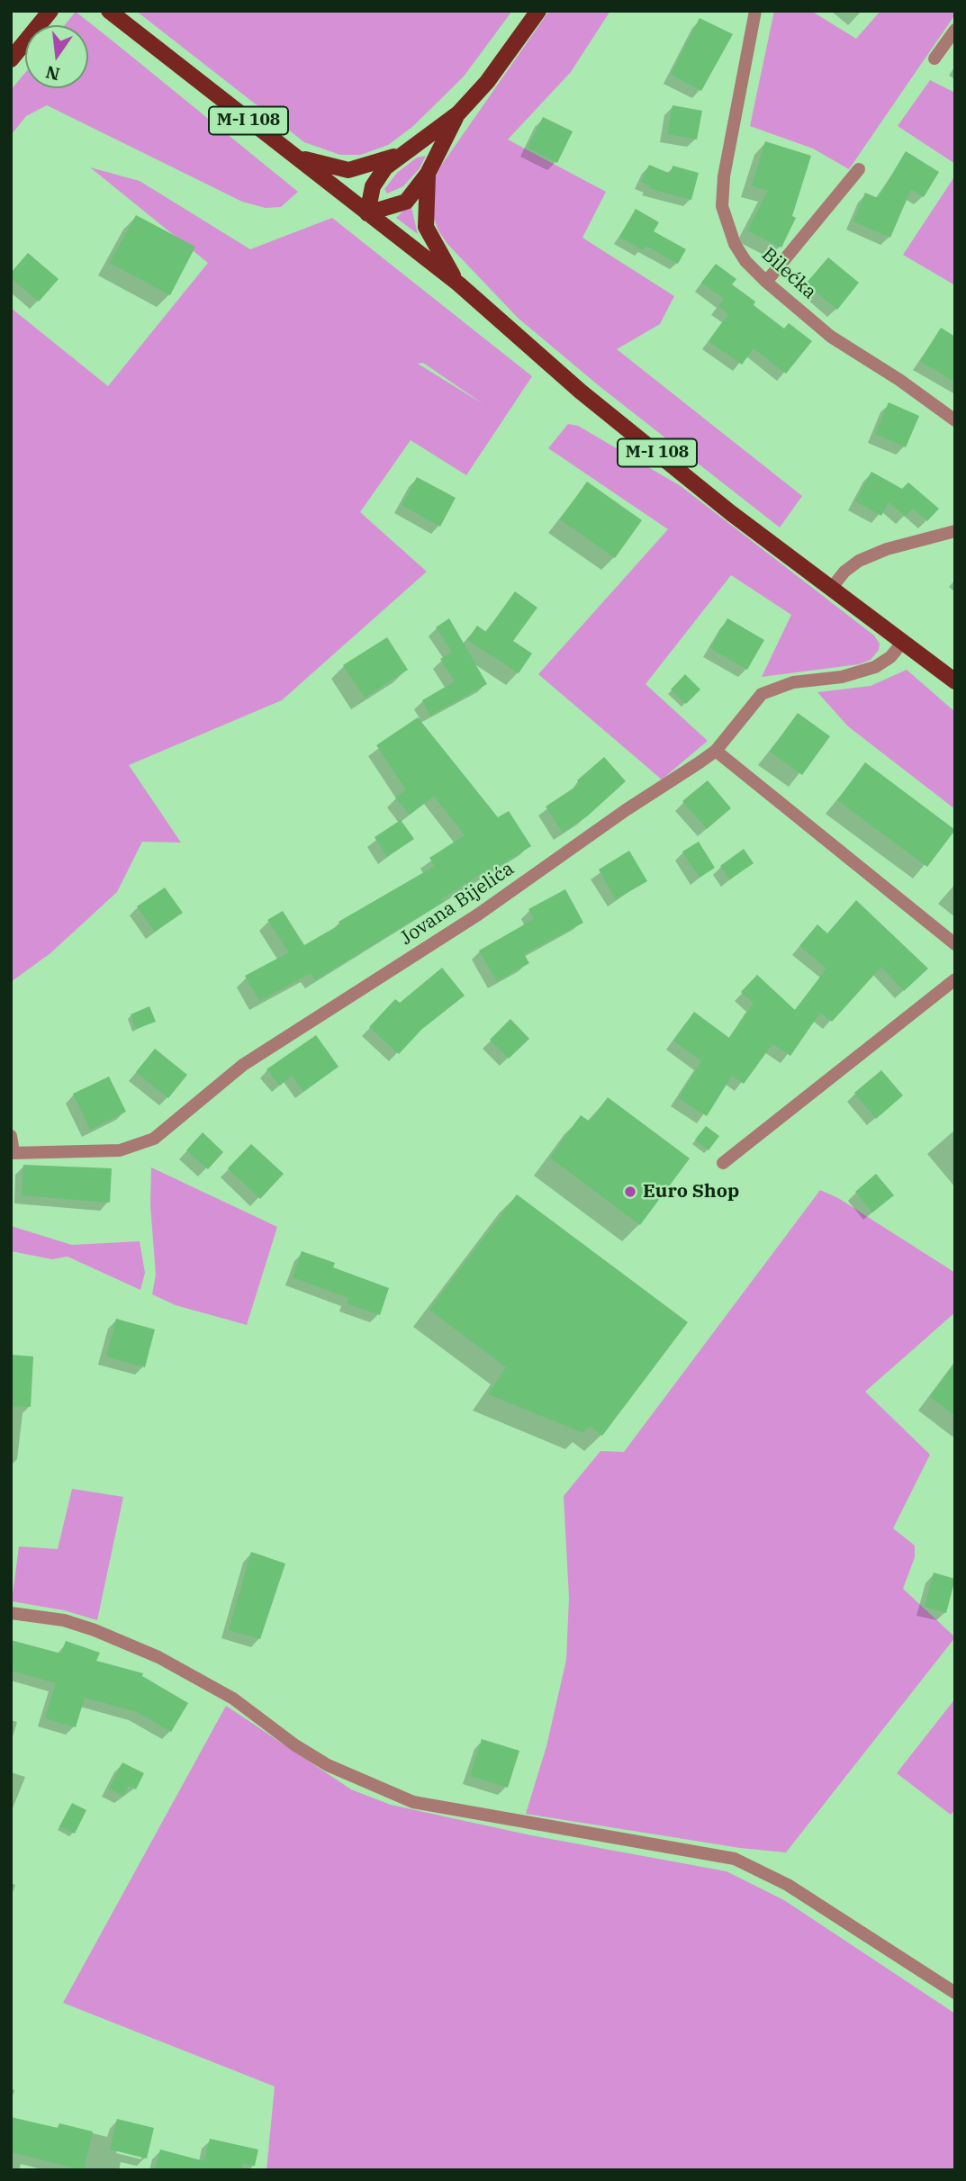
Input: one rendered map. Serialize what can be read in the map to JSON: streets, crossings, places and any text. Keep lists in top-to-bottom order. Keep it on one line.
{"streets":{"main road":["M-I 108"],"street":["Bilećka","Jovana Bijelića"]},"crossings":[["M-I 108","Jovana Bijelića"]],"places":["Euro Shop"],"north":"bottom"}
